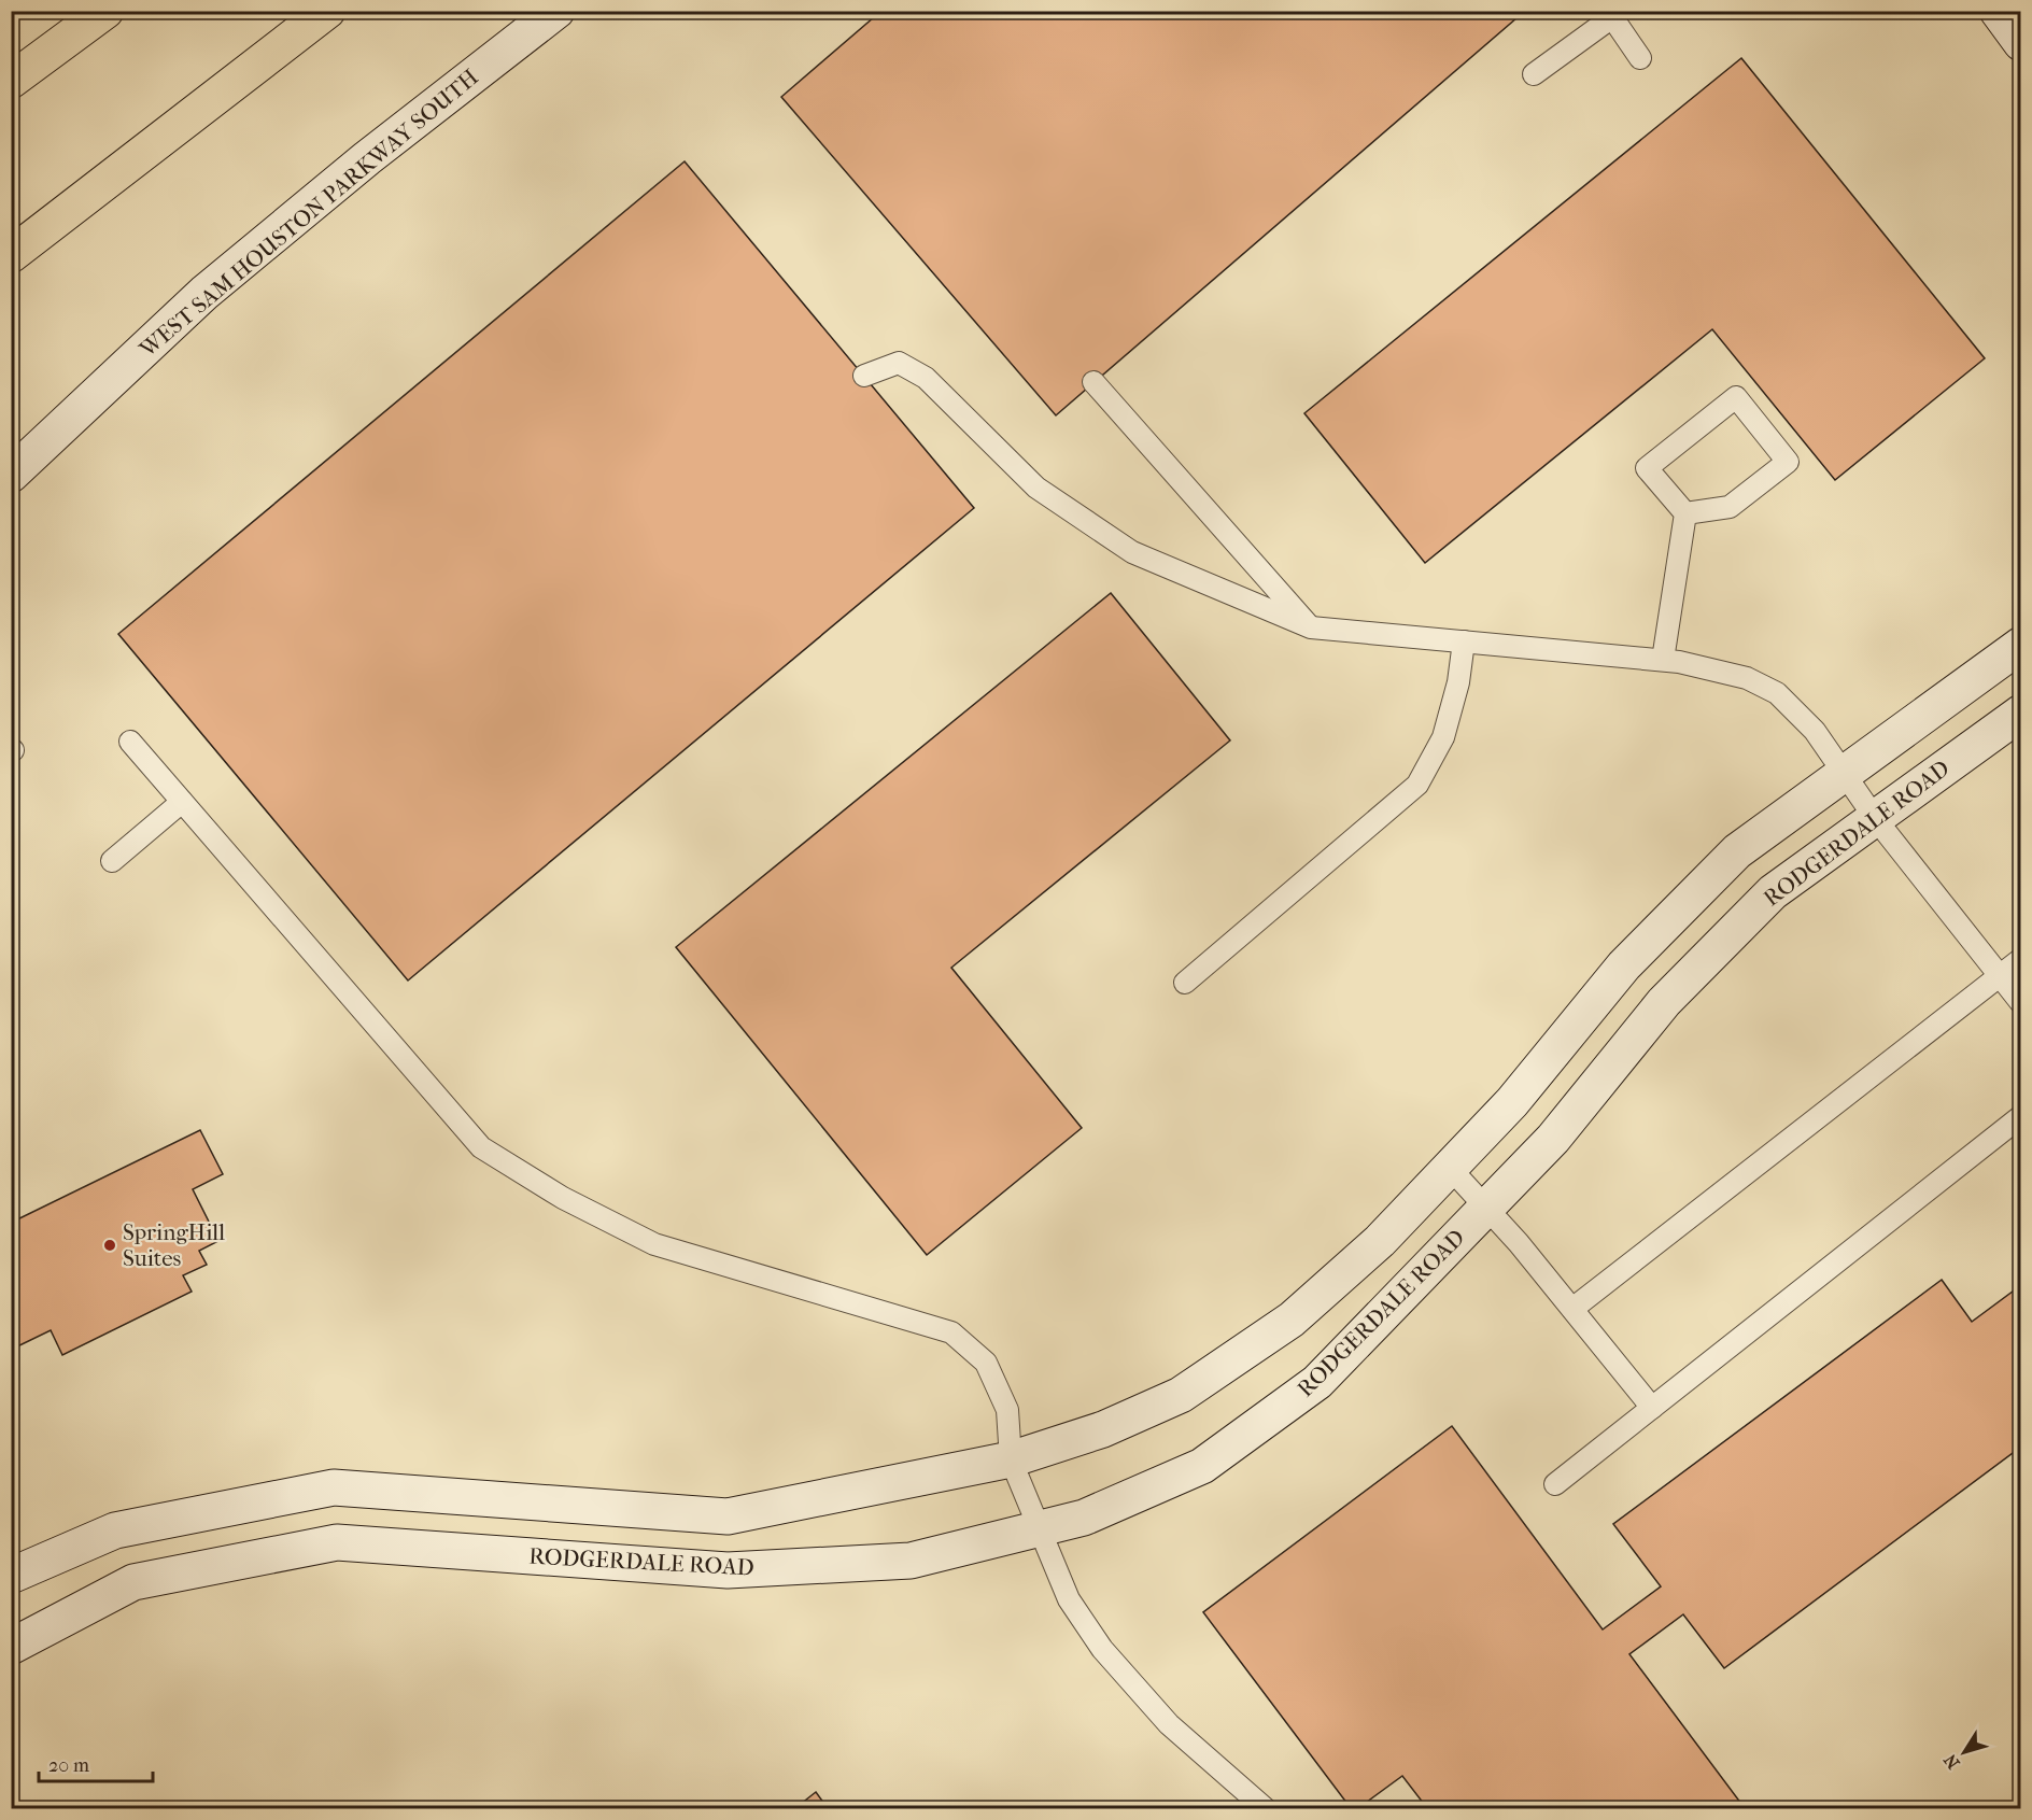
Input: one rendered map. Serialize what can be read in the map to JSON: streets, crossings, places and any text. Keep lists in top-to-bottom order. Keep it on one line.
{"streets":{"street":["WEST SAM HOUSTON PARKWAY SOUTH","RODGERDALE ROAD"]},"places":["SpringHill Suites"],"scale_bar":"20 m","north":"bottom left"}
